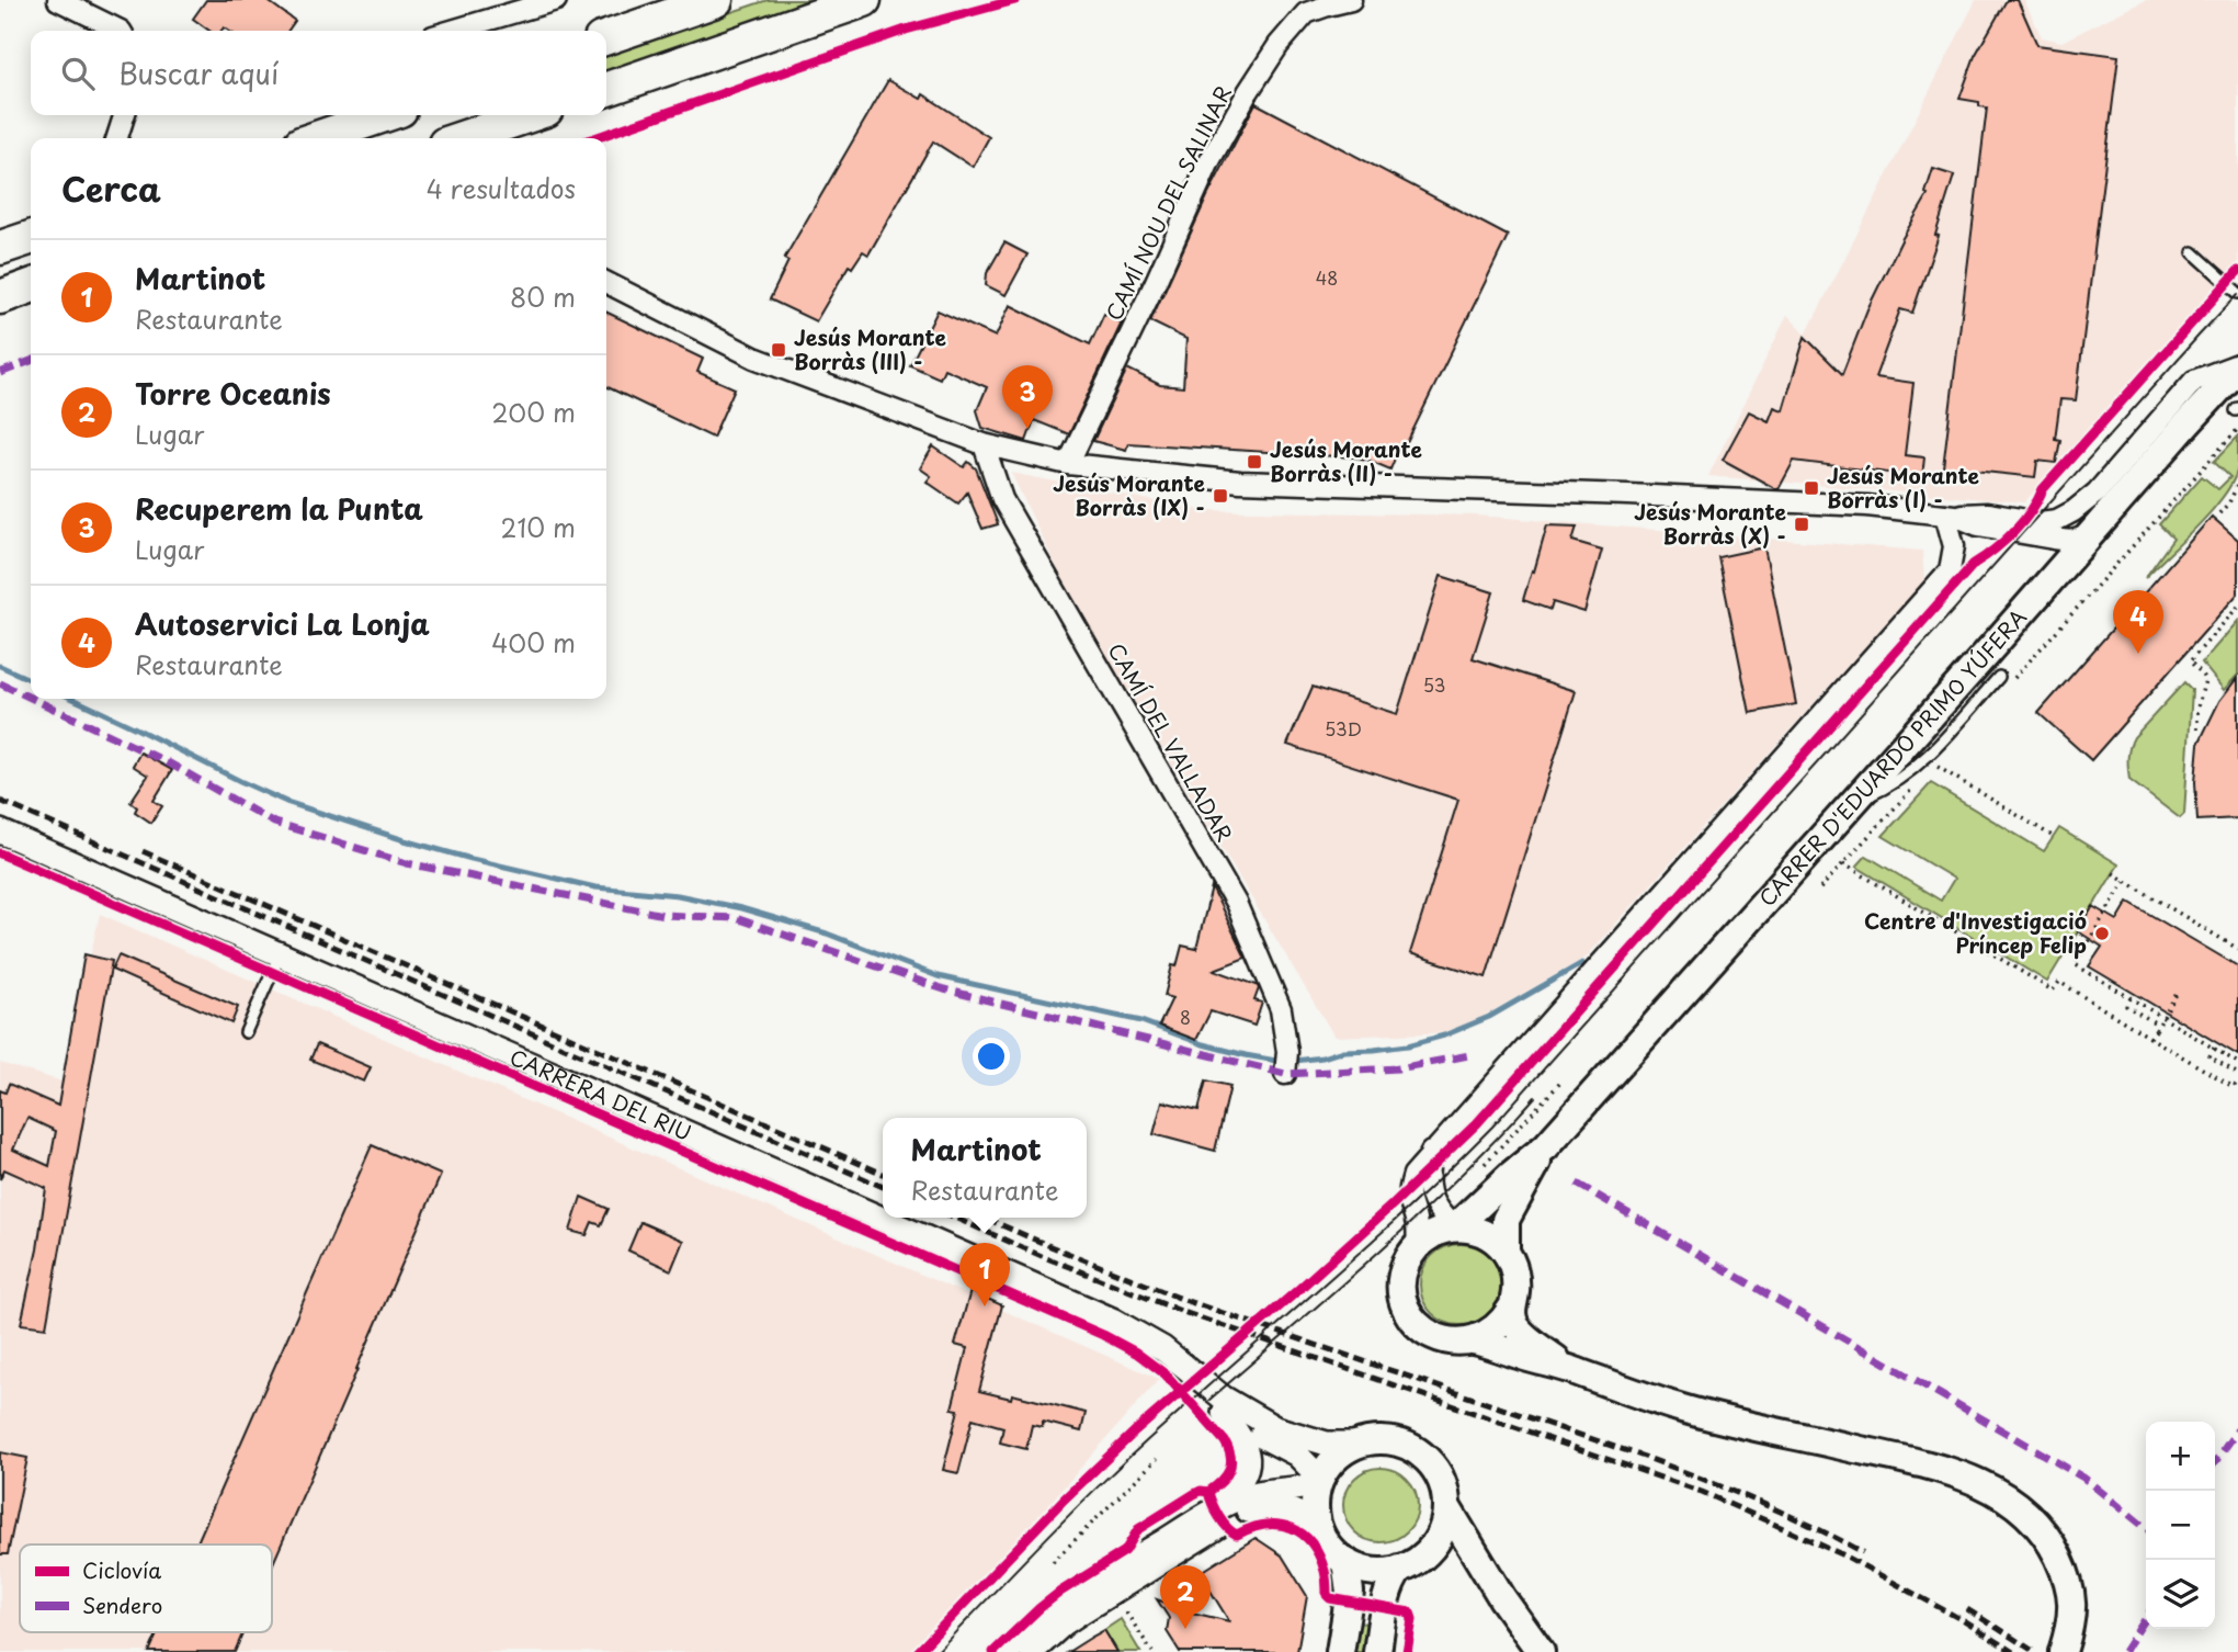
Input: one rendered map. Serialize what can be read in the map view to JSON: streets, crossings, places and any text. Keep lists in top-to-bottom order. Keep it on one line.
{"streets":{"main road":["CARRER D'EDUARDO PRIMO YÚFERA"],"street":["CAMÍ NOU DEL SALINAR","CAMÍ DEL VALLADAR","CARRERA DEL RIU"]},"places":{"transit":["Jesús Morante Borràs (III) -","Jesús Morante Borràs (II) -","Jesús Morante Borràs (I) -","Jesús Morante Borràs (IX) -","Jesús Morante Borràs (X) -"],"other":["Centre d'Investigació Príncep Felip"]},"house_numbers":["48","53","53D","8"],"legend":["Ciclovía","Sendero"],"page":{"search":"Buscar aquí","heading":["Cerca","4 resultados"],"list":[{"mark":"1","name":"Martinot","note":"Restaurante","value":"80 m"},{"mark":"2","name":"Torre Oceanis","note":"Lugar","value":"200 m"},{"mark":"3","name":"Recuperem la Punta","note":"Lugar","value":"210 m"},{"mark":"4","name":"Autoservici La Lonja","note":"Restaurante","value":"400 m"}],"pins":["3","4","1","2"],"popup":["Martinot","Restaurante"],"map_buttons":["+","−"]}}
